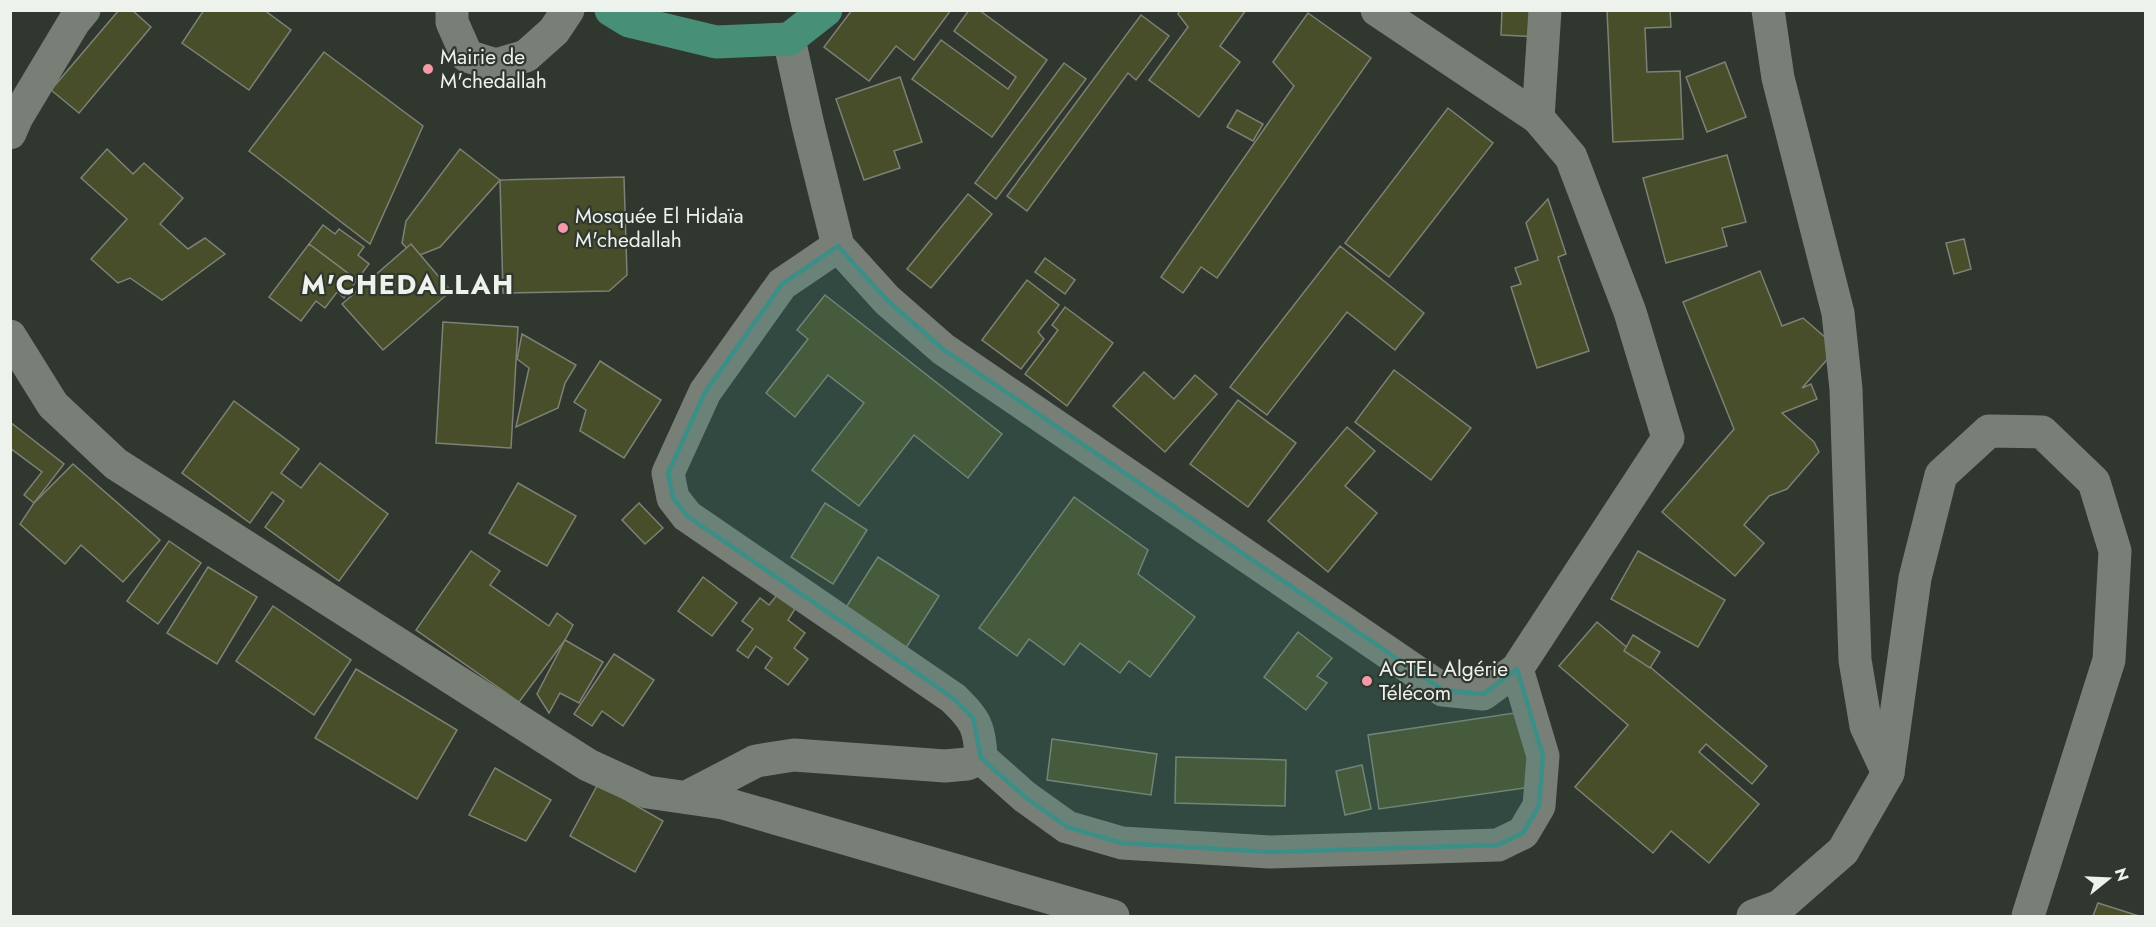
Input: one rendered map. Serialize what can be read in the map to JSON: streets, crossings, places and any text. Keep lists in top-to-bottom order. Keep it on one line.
{"districts":["M'CHEDALLAH"],"places":["Mairie de M'chedallah","Mosquée El Hidaïa M'chedallah","ACTEL Algérie Télécom"],"north":"right"}
